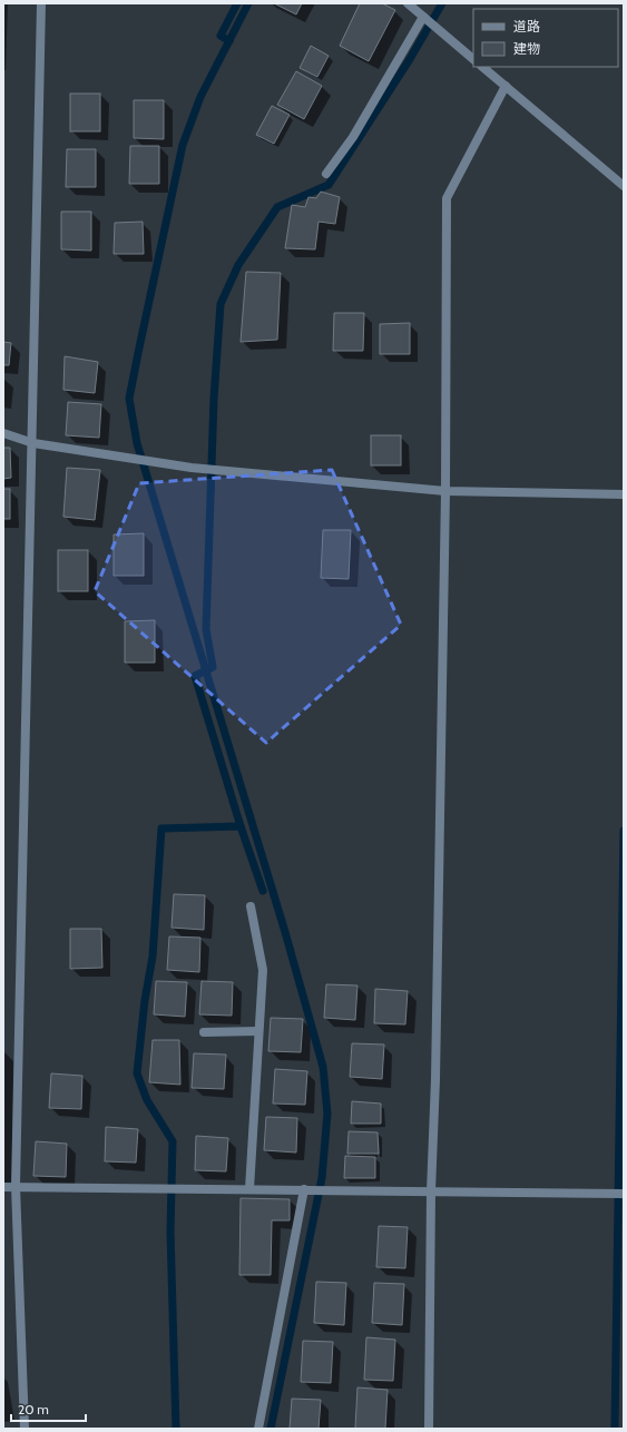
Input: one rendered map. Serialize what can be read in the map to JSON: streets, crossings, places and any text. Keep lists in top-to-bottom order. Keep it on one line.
{"legend":["道路","建物"],"scale_bar":"20 m"}
